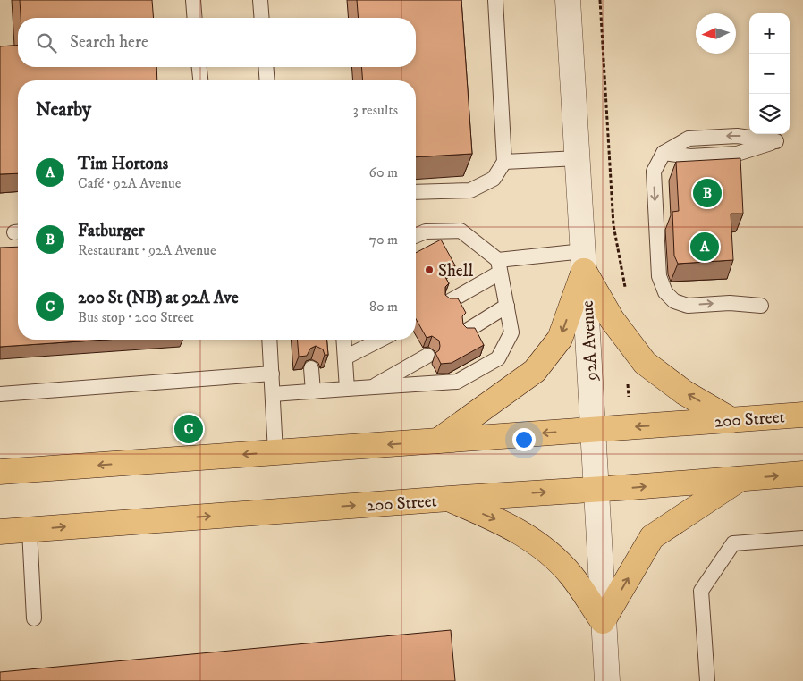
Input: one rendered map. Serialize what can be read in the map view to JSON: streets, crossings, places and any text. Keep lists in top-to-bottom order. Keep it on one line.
{"streets":{"main road":["200 Street"],"street":["92A Avenue"]},"crossings":[["92A Avenue","200 Street"]],"places":["Shell"],"north":"left","page":{"map_buttons":["+","−"],"search":"Search here","heading":["Nearby","3 results"],"list":[{"mark":"A","name":"Tim Hortons","note":"Café · 92A Avenue","value":"60 m"},{"mark":"B","name":"Fatburger","note":"Restaurant · 92A Avenue","value":"70 m"},{"mark":"C","name":"200 St (NB) at 92A Ave","note":"Bus stop · 200 Street","value":"80 m"}],"pins":["B","A","C"]}}
